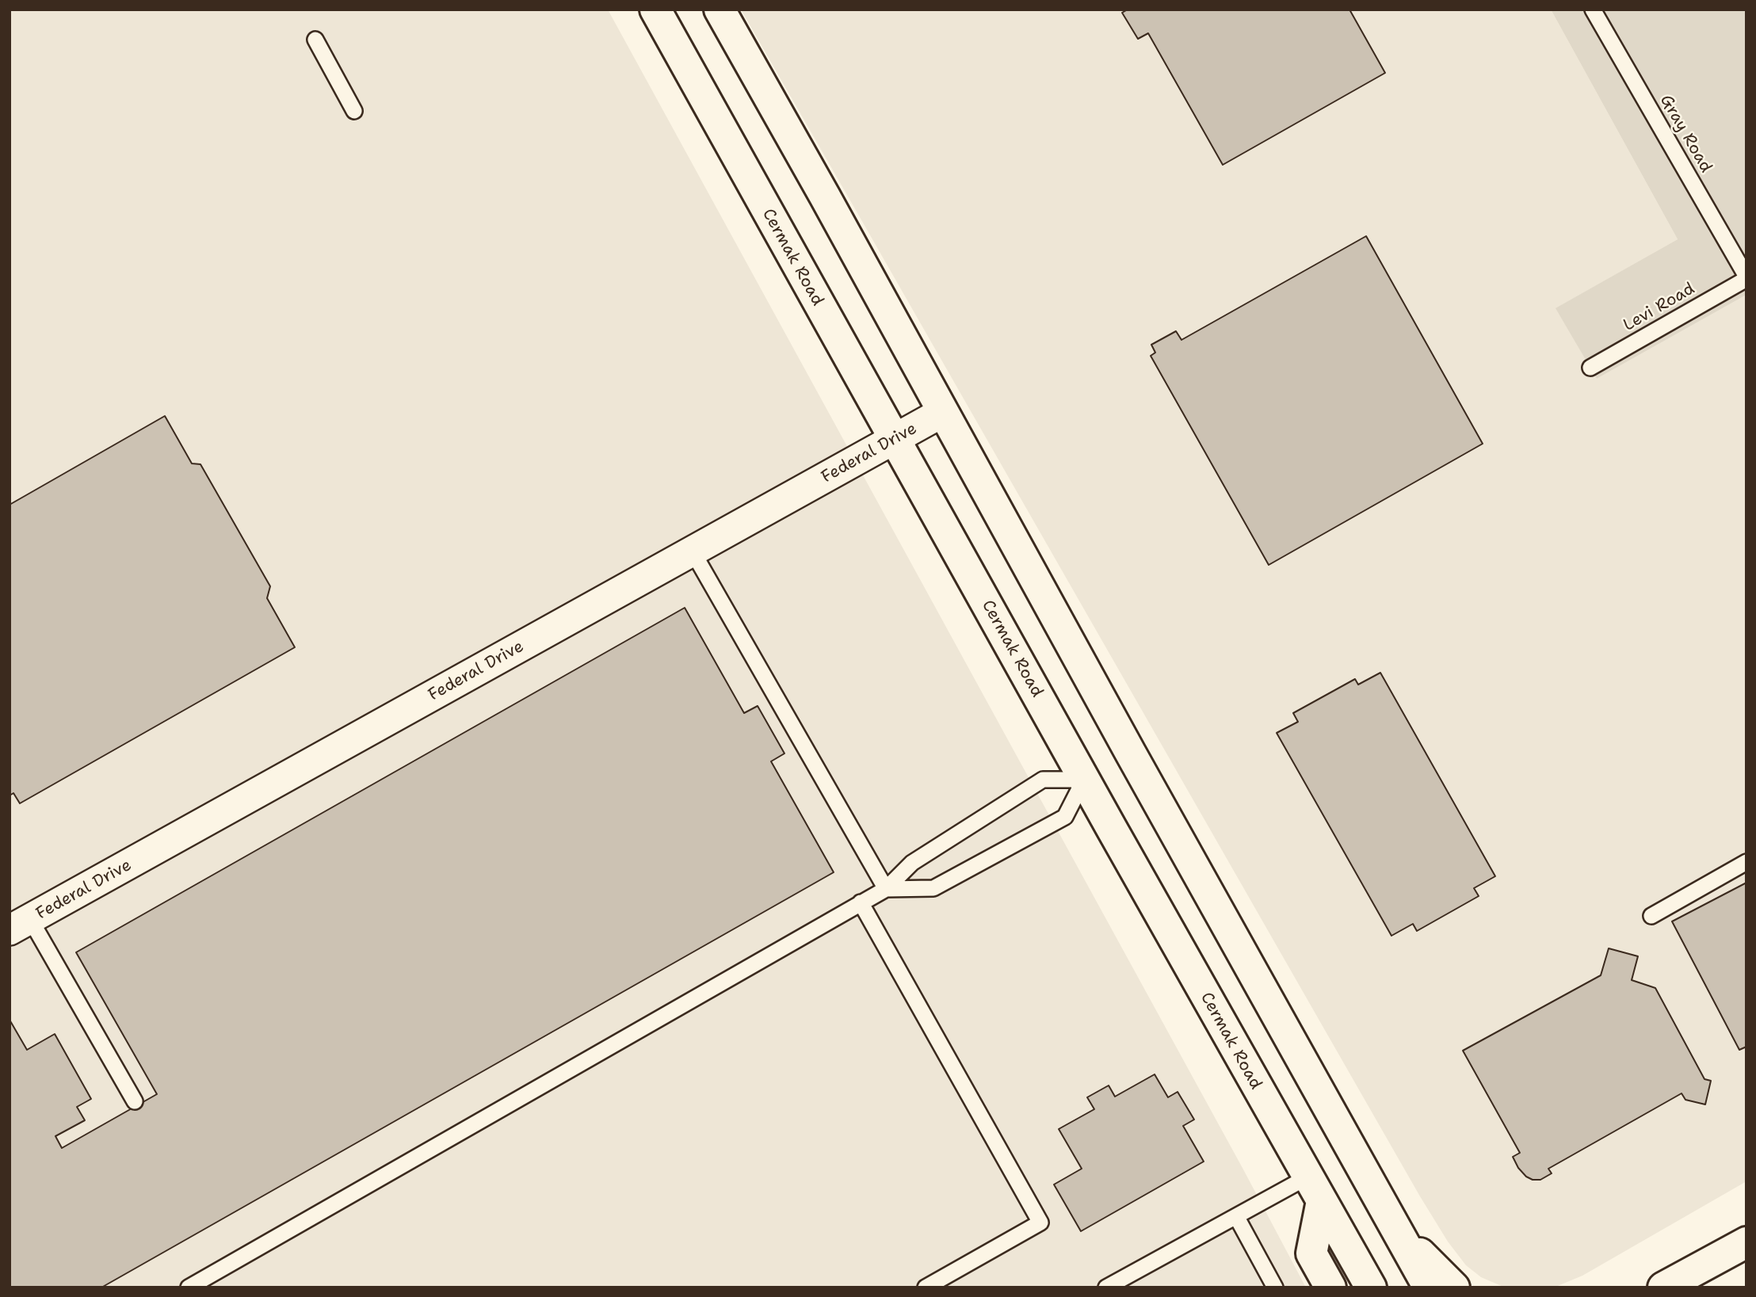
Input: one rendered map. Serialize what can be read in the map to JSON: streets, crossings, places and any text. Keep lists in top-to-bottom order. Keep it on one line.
{"streets":{"main road":["Cermak Road"],"street":["Federal Drive"],"lane":["Gray Road","Levi Road"]},"crossings":[["Gray Road","Levi Road"],["Cermak Road","Federal Drive"]]}
